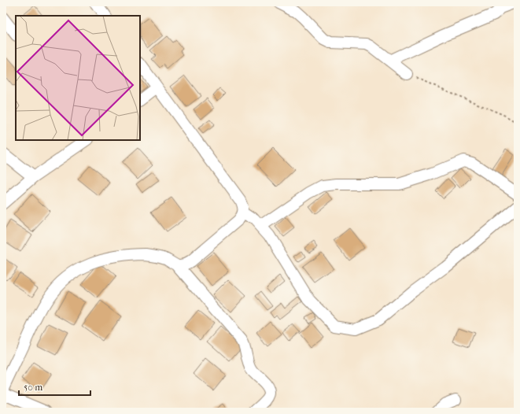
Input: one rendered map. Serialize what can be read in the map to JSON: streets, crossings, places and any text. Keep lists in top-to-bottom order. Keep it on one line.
{"scale_bar":"50 m"}
